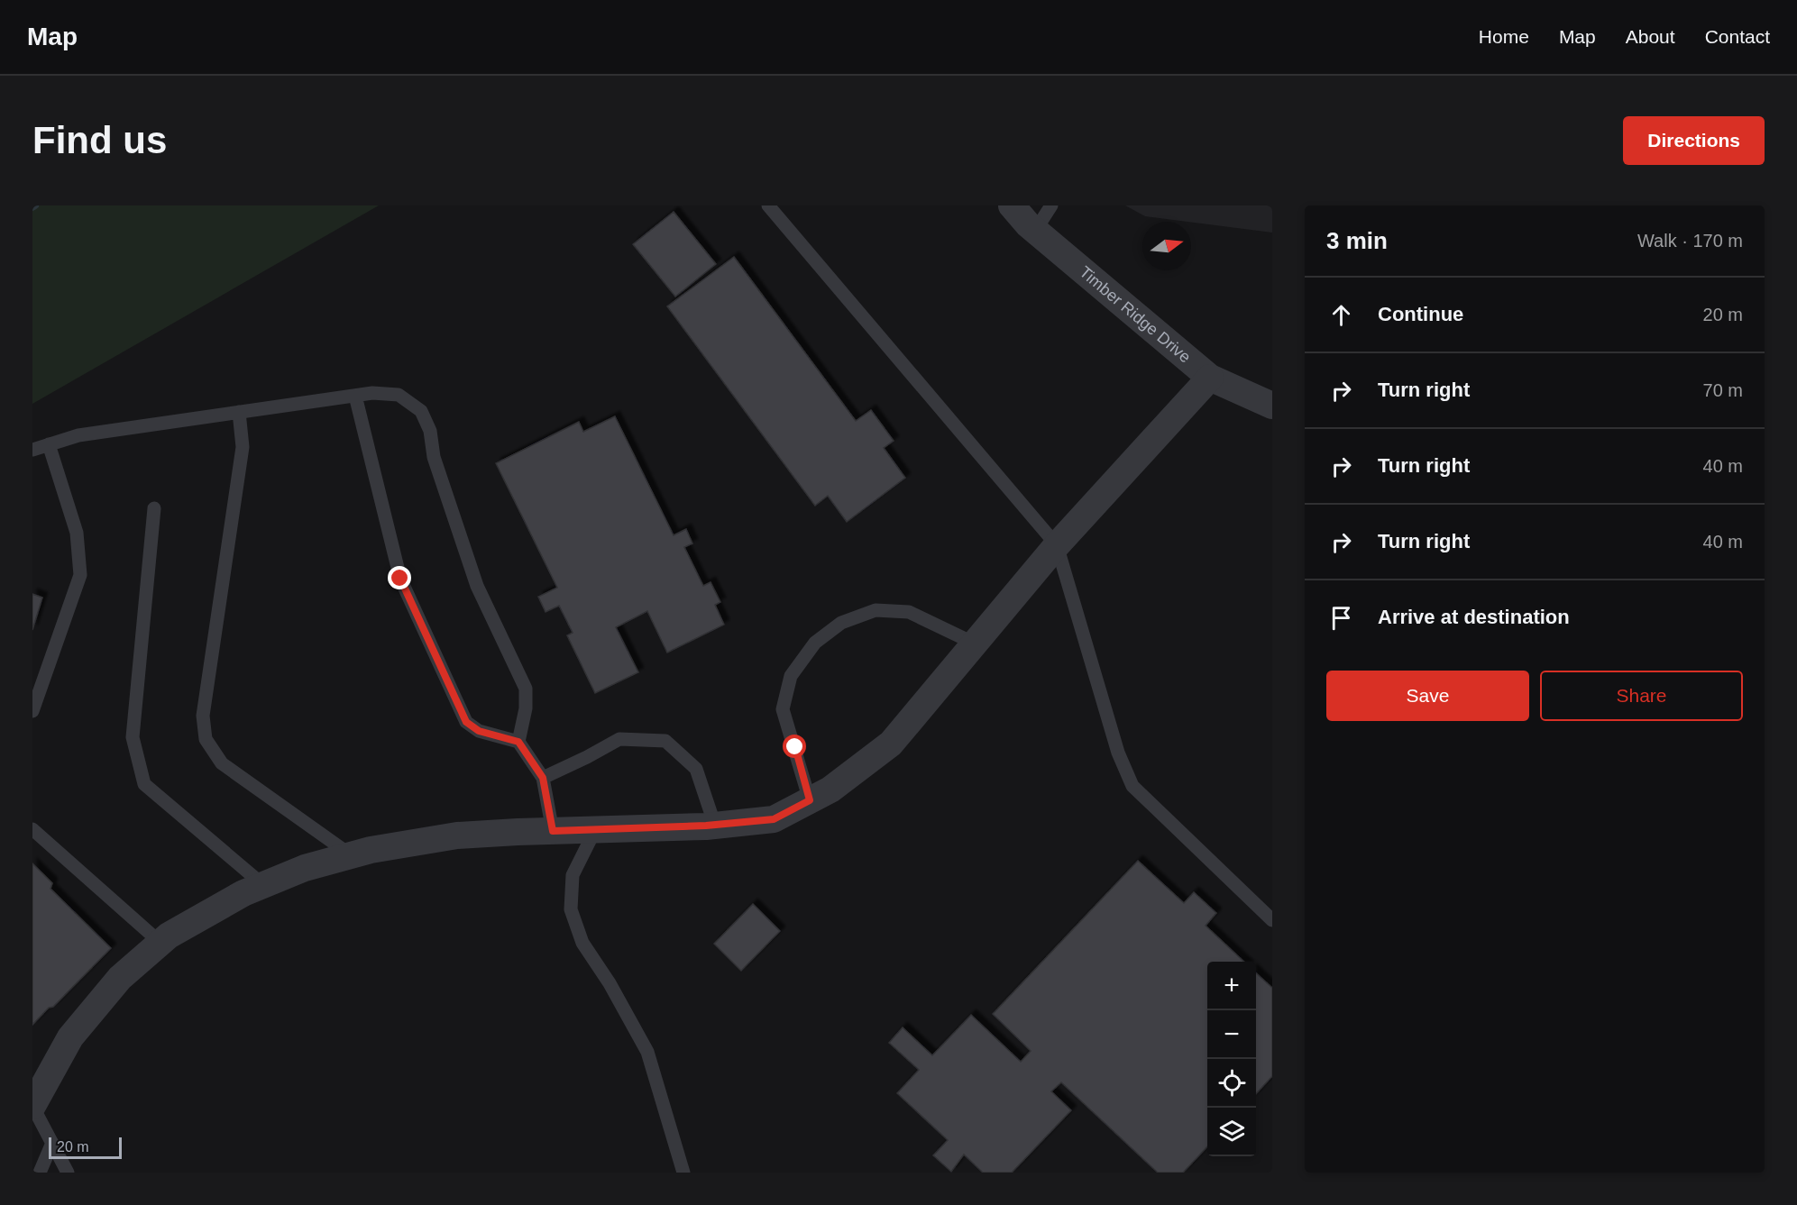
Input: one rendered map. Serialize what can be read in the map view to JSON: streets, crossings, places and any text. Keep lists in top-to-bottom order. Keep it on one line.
{"streets":{"street":["Timber Ridge Drive"]},"scale_bar":"20 m","north":"right","page":{"header":"Map","nav":["Home","Map","About","Contact"],"buttons":["Directions",["Save","Share"]],"title":"Find us","heading":["3 min","Walk · 170 m"],"list":[["Continue","20 m"],["Turn right","70 m"],["Turn right","40 m"],["Turn right","40 m"],"Arrive at destination"],"map_buttons":["+","−"],"scale":"20 m"}}
